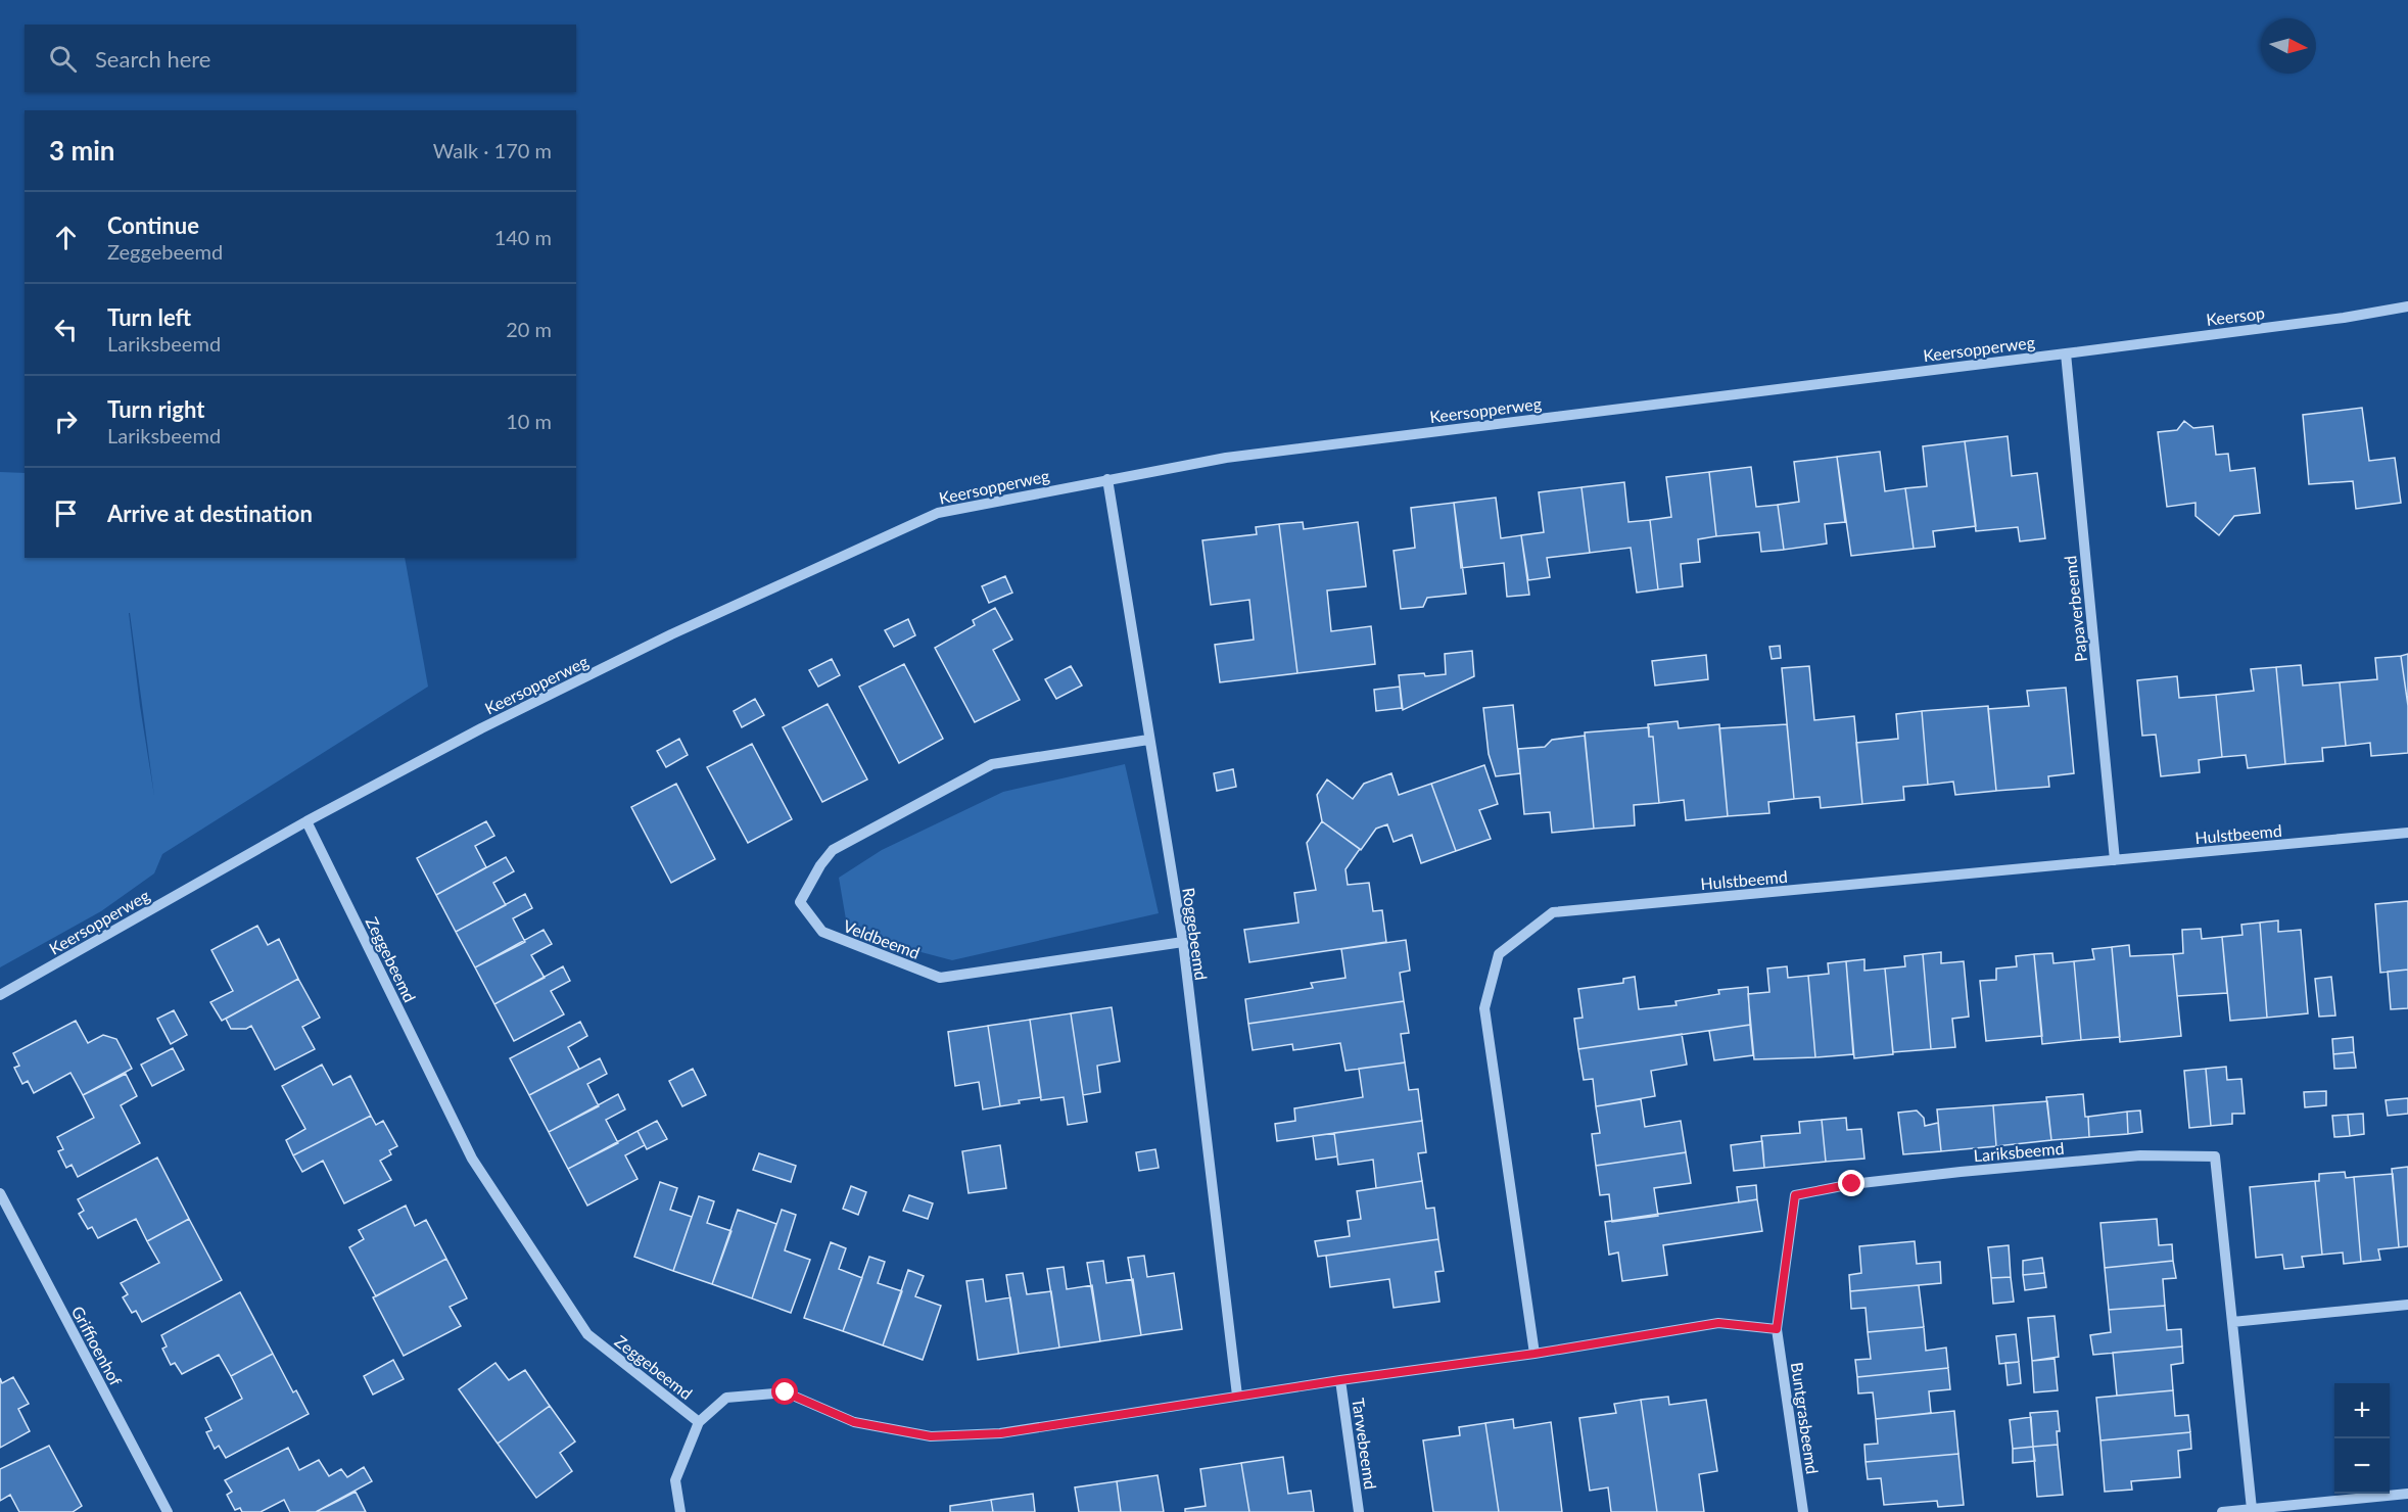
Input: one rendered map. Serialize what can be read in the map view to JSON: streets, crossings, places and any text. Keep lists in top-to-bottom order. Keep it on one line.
{"streets":{"street":["Keersop","Keersopperweg","Papaverbeemd","Hulstbeemd","Roggebeemd","Veldbeemd","Zeggebeemd","Lariksbeemd","Griffioenhof","Buntgrasbeemd","Tarwebeemd"]},"crossings":[["Keersop","Keersopperweg"],["Keersop","Papaverbeemd"],["Keersopperweg","Papaverbeemd"],["Keersopperweg","Roggebeemd"],["Keersopperweg","Zeggebeemd"],["Papaverbeemd","Hulstbeemd"],["Hulstbeemd","Zeggebeemd"],["Roggebeemd","Veldbeemd"],["Roggebeemd","Zeggebeemd"],["Zeggebeemd","Lariksbeemd"],["Zeggebeemd","Buntgrasbeemd"],["Zeggebeemd","Tarwebeemd"],["Lariksbeemd","Buntgrasbeemd"]],"north":"right","page":{"search":"Search here","heading":["3 min","Walk · 170 m"],"list":[["Continue","Zeggebeemd","140 m"],["Turn left","Lariksbeemd","20 m"],["Turn right","Lariksbeemd","10 m"],"Arrive at destination"],"map_buttons":["+","−"]}}
